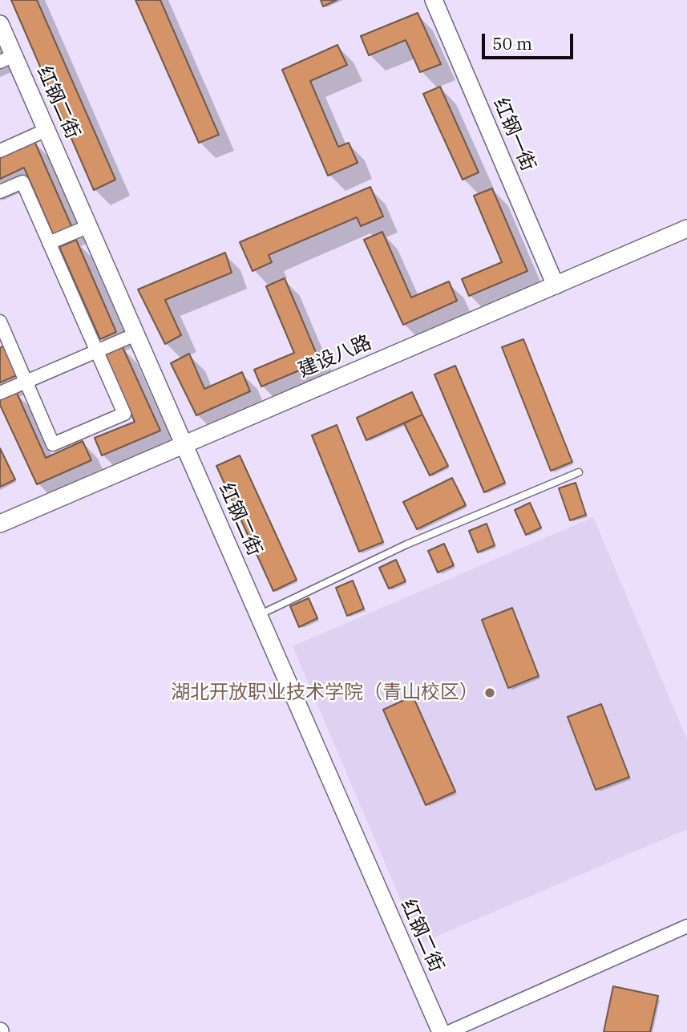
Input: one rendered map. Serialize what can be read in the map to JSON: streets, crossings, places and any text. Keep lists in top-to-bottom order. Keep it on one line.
{"streets":{"street":["红钢二街","红钢一街","建设八路"]},"crossings":[["红钢二街","建设八路"],["红钢一街","建设八路"]],"places":["湖北开放职业技术学院（青山校区）"],"scale_bar":"50 m"}
